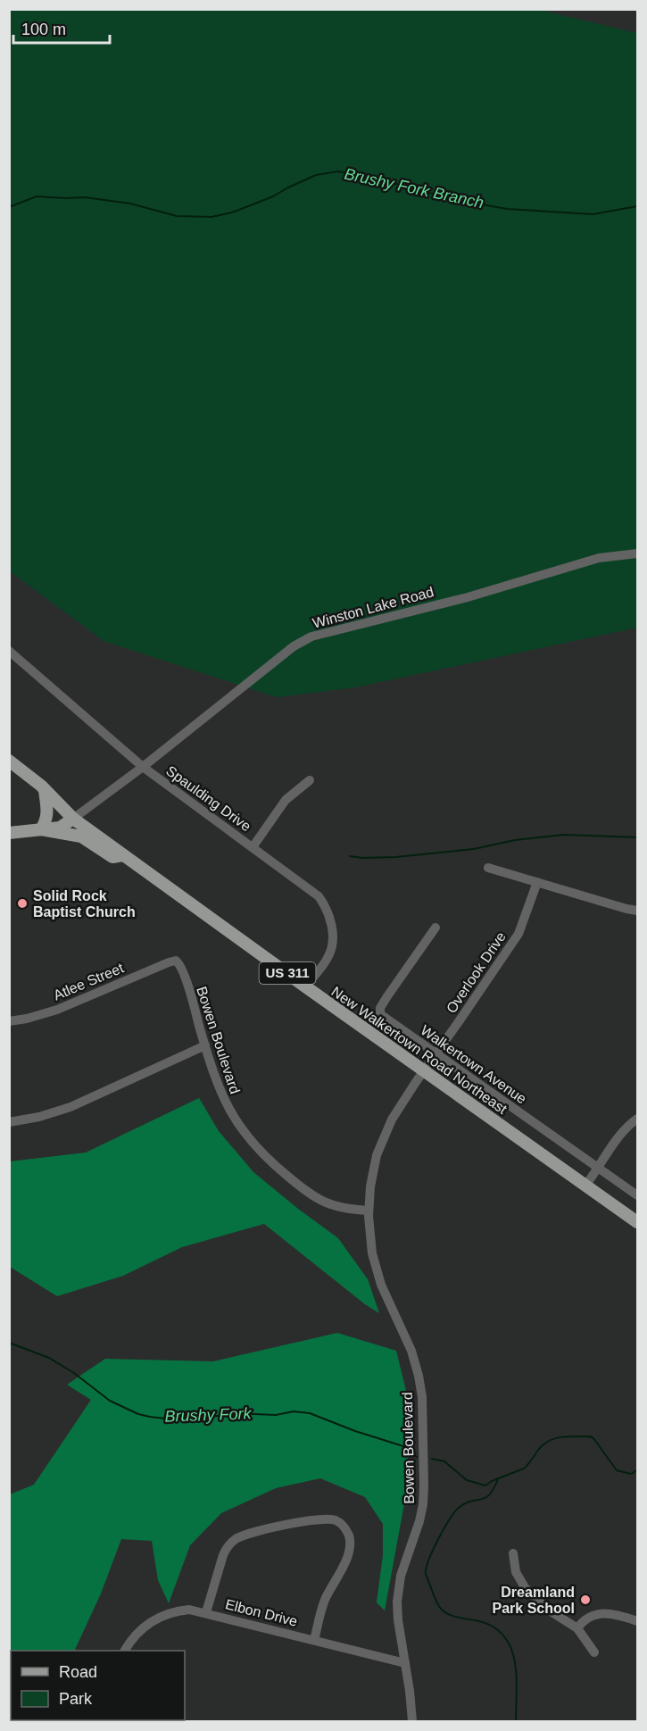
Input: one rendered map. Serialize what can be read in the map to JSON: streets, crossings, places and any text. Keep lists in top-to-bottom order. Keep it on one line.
{"streets":{"main road":["US 311","New Walkertown Road Northeast"],"street":["Winston Lake Road","Spaulding Drive","Overlook Drive","Atlee Street","Bowen Boulevard","Walkertown Avenue","Elbon Drive"]},"crossings":[["Winston Lake Road","Spaulding Drive"],["Winston Lake Road","New Walkertown Road Northeast"],["Spaulding Drive","New Walkertown Road Northeast"],["Overlook Drive","Bowen Boulevard"],["Overlook Drive","New Walkertown Road Northeast"],["Overlook Drive","Walkertown Avenue"],["Atlee Street","Bowen Boulevard"],["Bowen Boulevard","New Walkertown Road Northeast"],["Bowen Boulevard","Elbon Drive"]],"water":["Brushy Fork Branch","Brushy Fork"],"places":["Solid Rock Baptist Church","Dreamland Park School"],"legend":["Road","Park"],"scale_bar":"100 m"}
